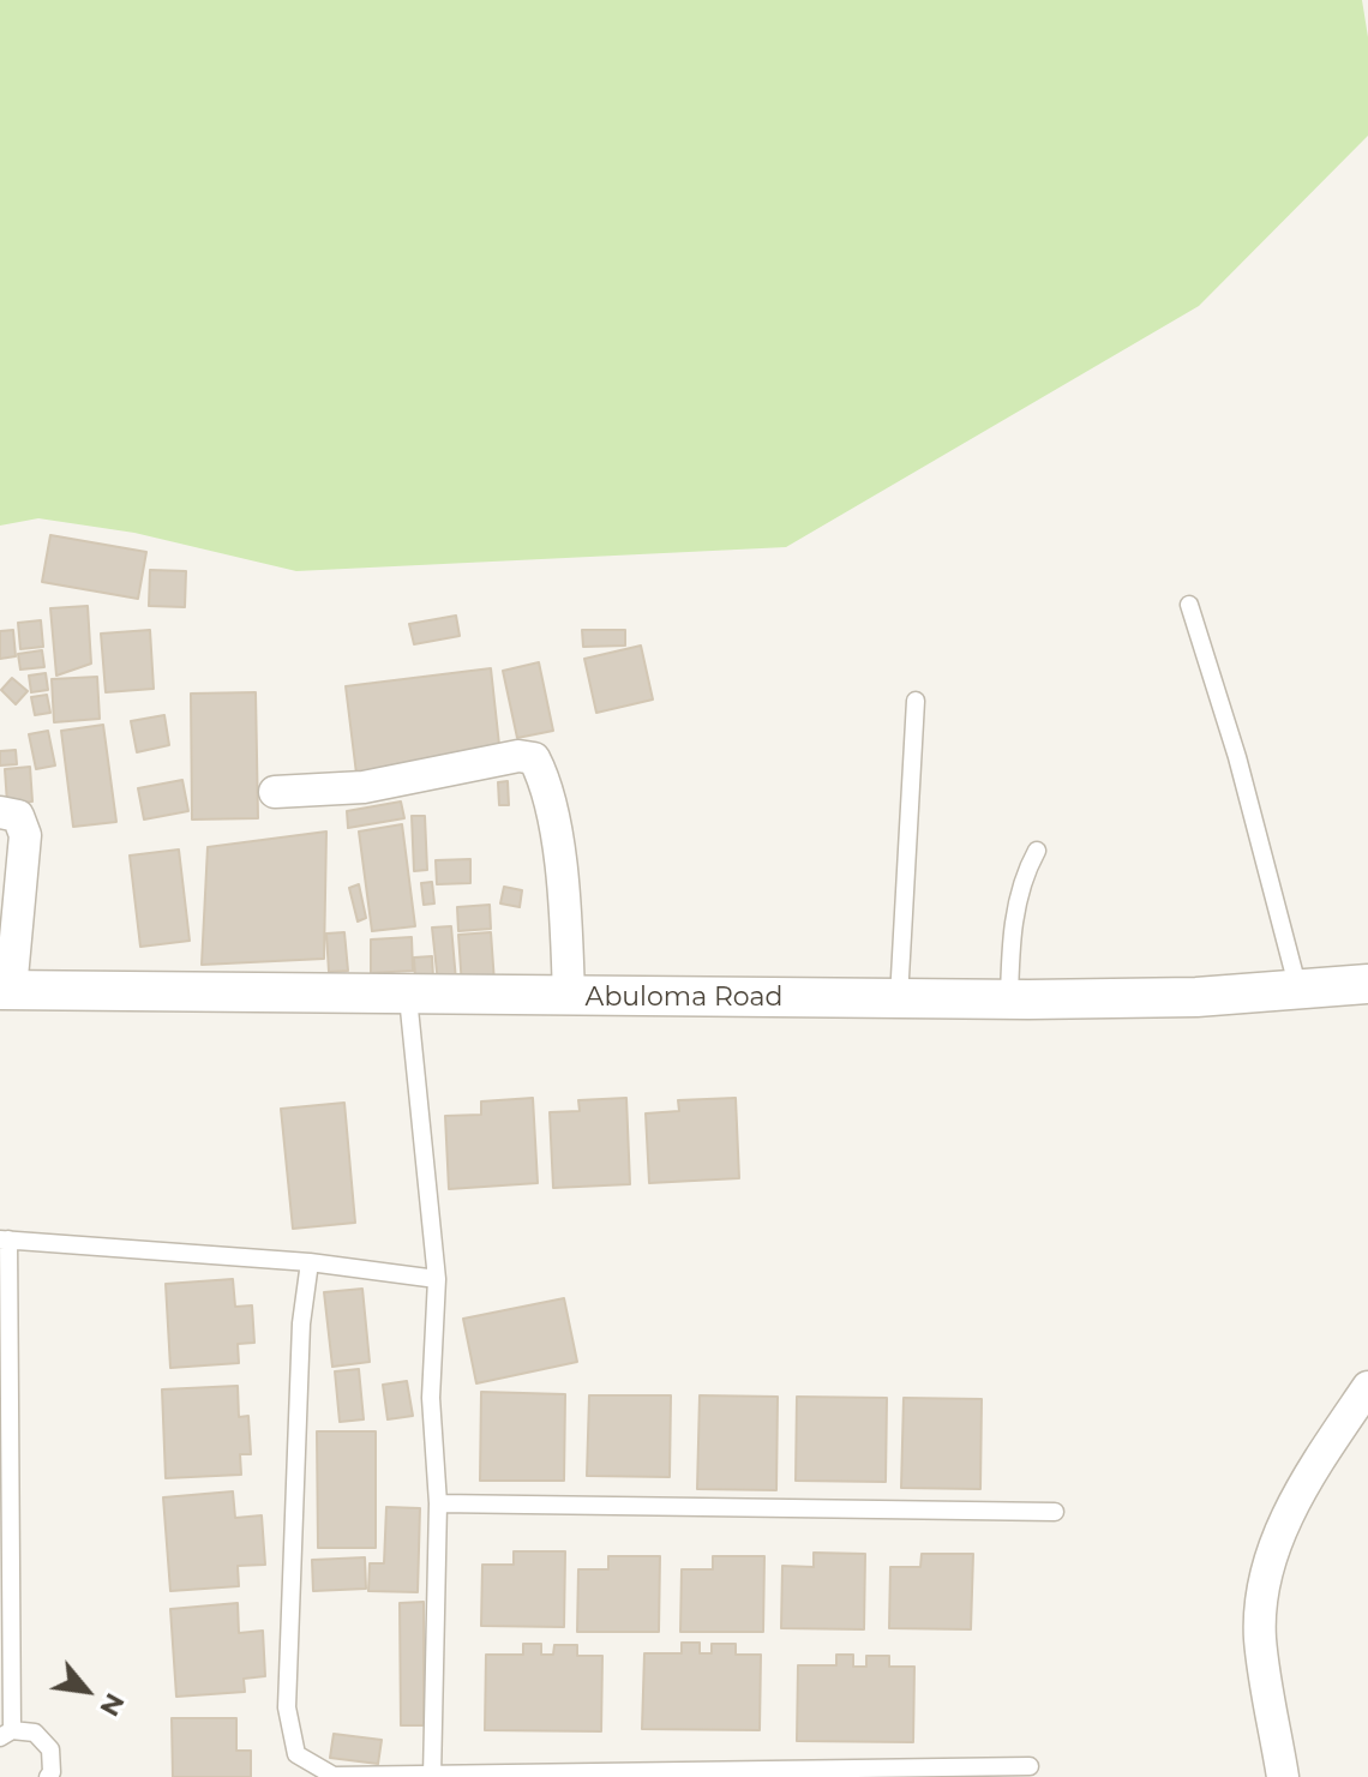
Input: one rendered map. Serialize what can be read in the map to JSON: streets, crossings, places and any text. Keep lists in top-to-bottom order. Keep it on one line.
{"streets":{"street":["Abuloma Road"]},"north":"bottom right"}
